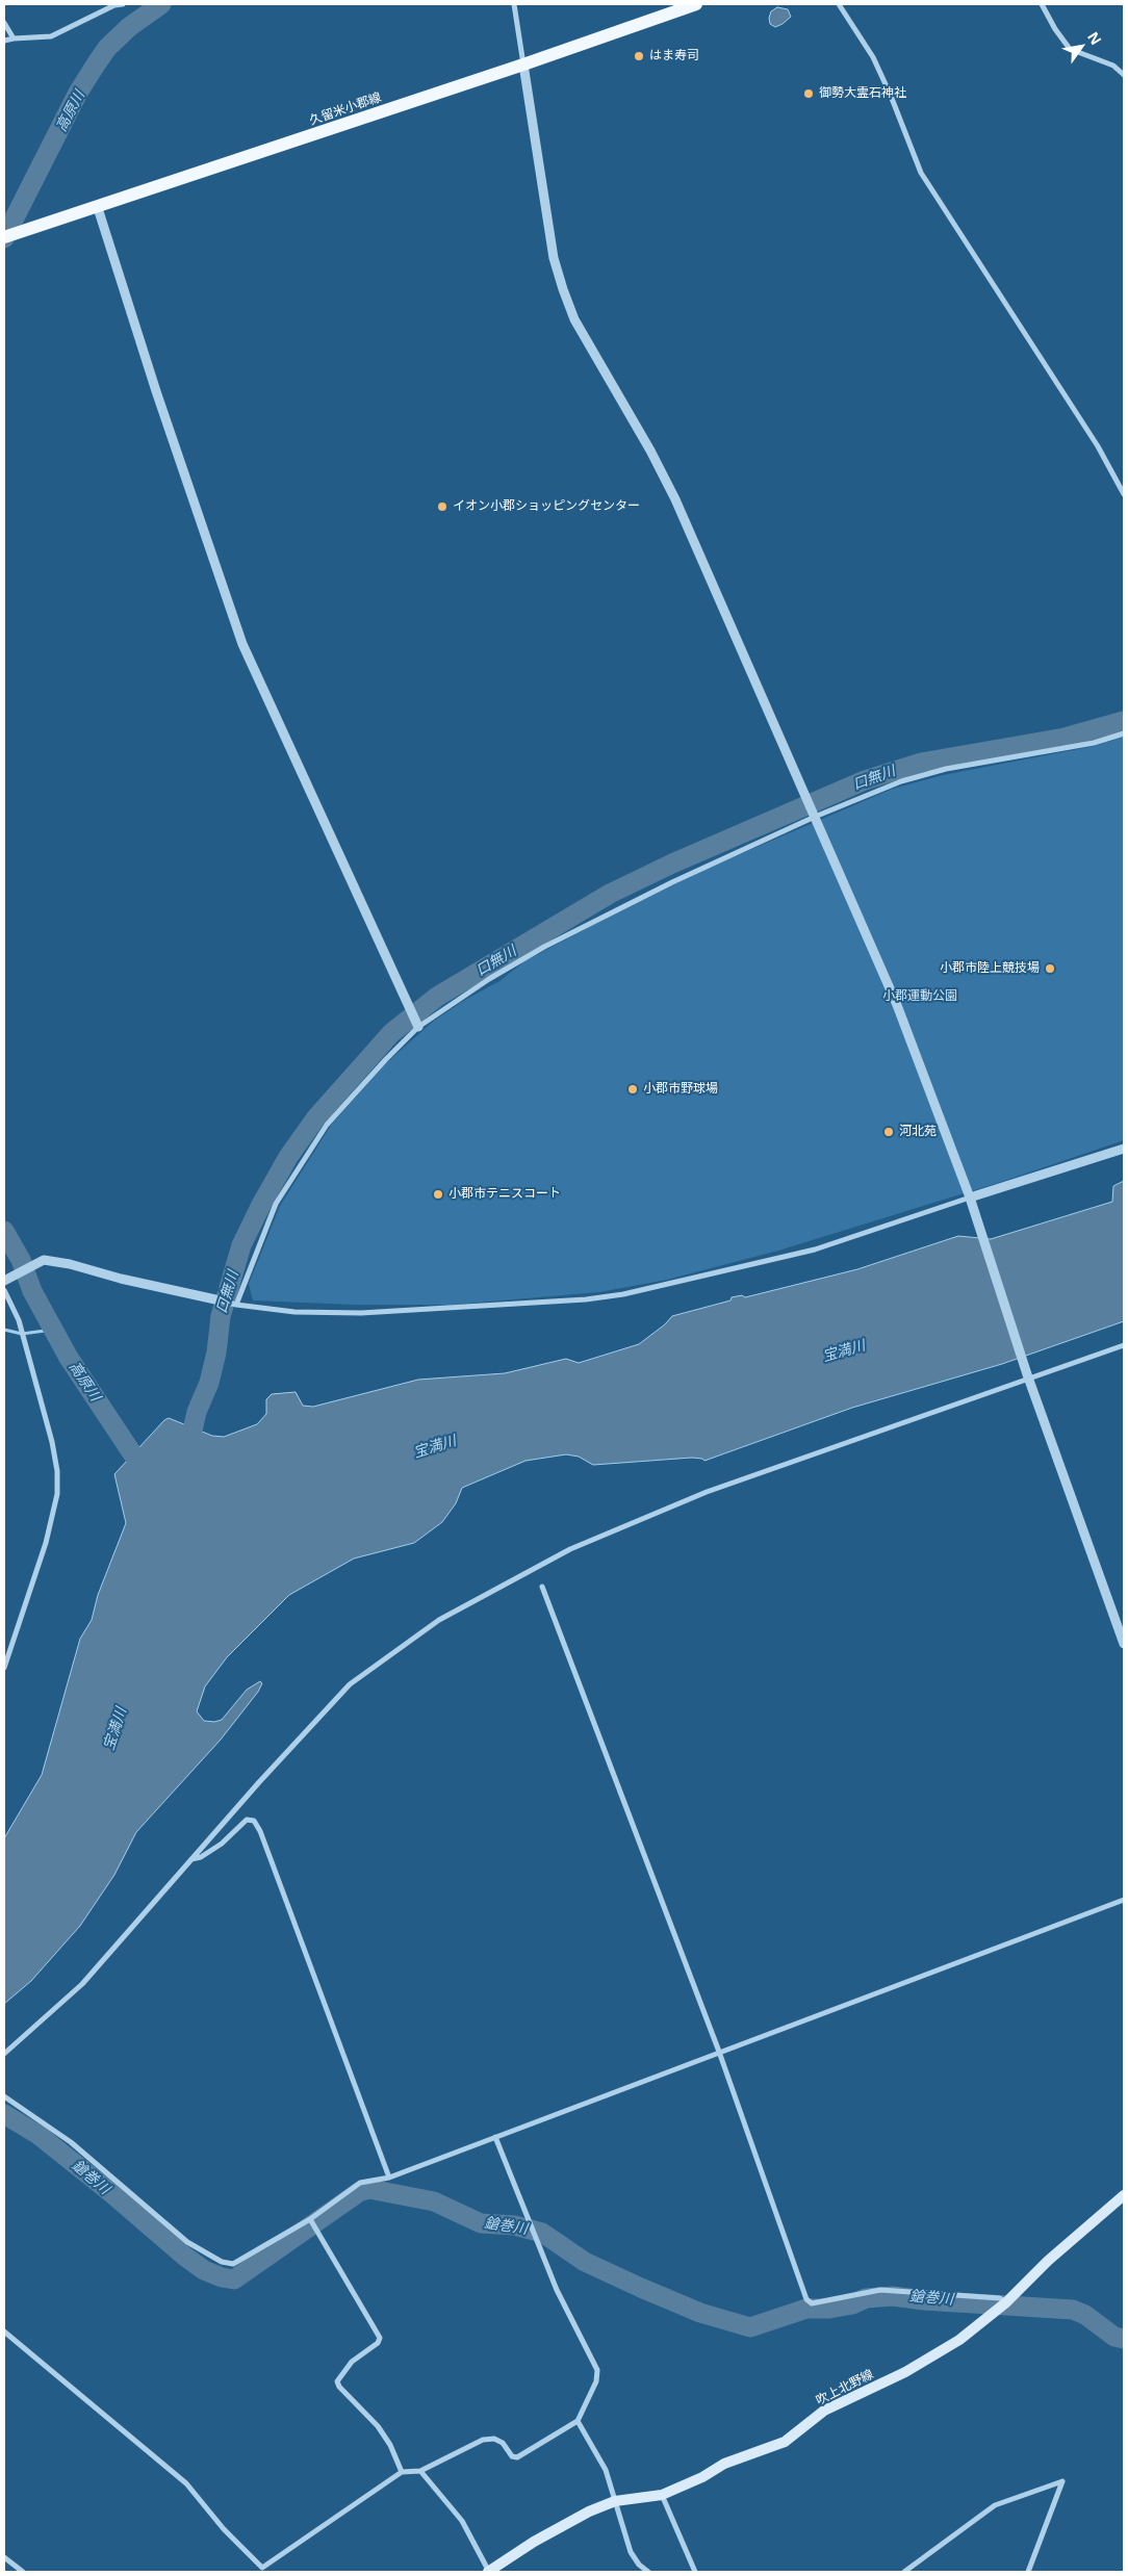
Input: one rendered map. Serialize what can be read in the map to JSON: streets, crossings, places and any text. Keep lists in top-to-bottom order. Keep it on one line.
{"streets":{"main road":["久留米小郡線","吹上北野線"]},"water":["高原川","口無川","宝満川","鎗巻川"],"parks":["小郡運動公園"],"places":["はま寿司","御勢大霊石神社","イオン小郡ショッピングセンター","小郡市陸上競技場","小郡市野球場","河北苑","小郡市テニスコート"],"north":"top right"}
